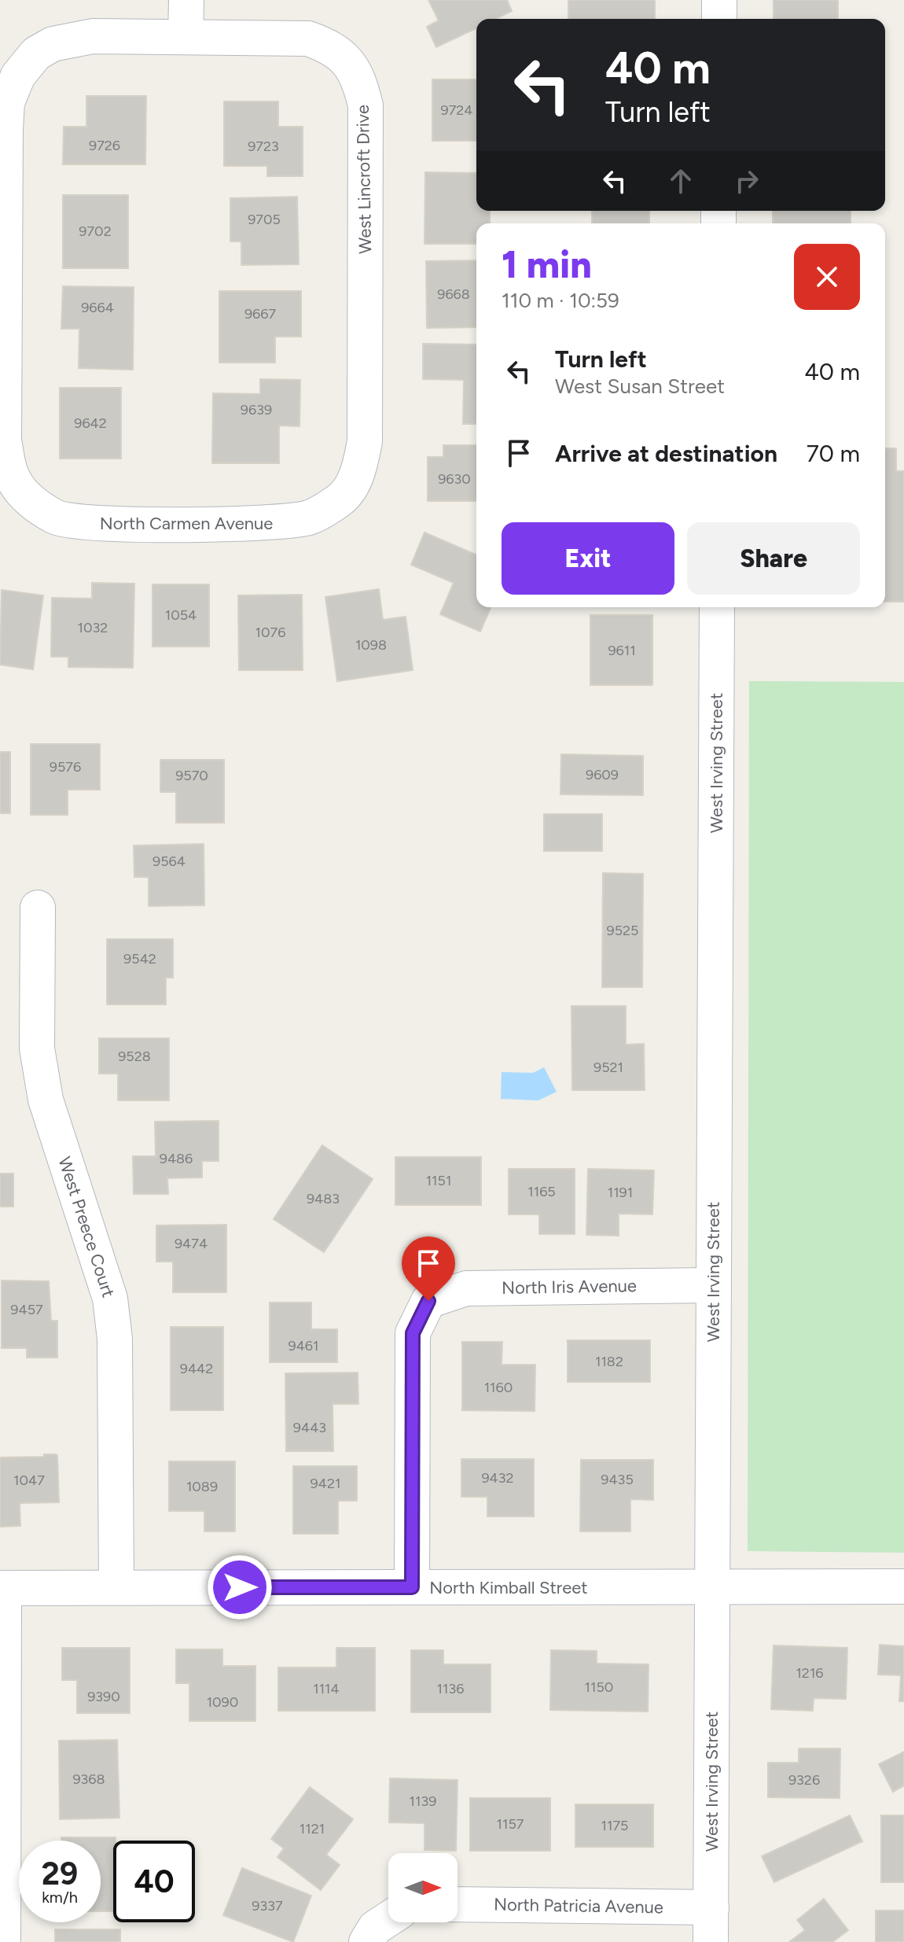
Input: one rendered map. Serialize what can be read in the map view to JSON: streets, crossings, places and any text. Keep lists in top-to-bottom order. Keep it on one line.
{"streets":{"street":["West Lincroft Drive","North Carmen Avenue","West Irving Street","West Preece Court","North Iris Avenue","North Kimball Street","North Patricia Avenue"]},"crossings":[["West Lincroft Drive","North Carmen Avenue"],["West Irving Street","North Iris Avenue"],["West Irving Street","North Kimball Street"],["West Irving Street","North Patricia Avenue"],["West Preece Court","North Kimball Street"],["North Iris Avenue","North Kimball Street"]],"house_numbers":["9724","9726","9723","9705","9702","9668","9664","9667","9639","9642","9630","1054","1032","1076","1098","9611","9576","9609","9570","9564","9525","9542","9528","9521","9486","1151","1165","1191","9483","9474","9457","9461","1182","9442","1160","9443","9432","9435","1047","9421","1089","1216","1150","1114","1136","9390","1090","9368","9326","1139","1157","1175","1121","9337"],"north":"right","page":{"turn":["40 m","Turn left"],"heading":["1 min","110 m · 10:59"],"list":[{"name":"Turn left","note":"West Susan Street","value":"40 m"},{"name":"Arrive at destination","value":"70 m"}],"buttons":["Exit","Share"],"speed":"29 km/h","limit":"40"}}
